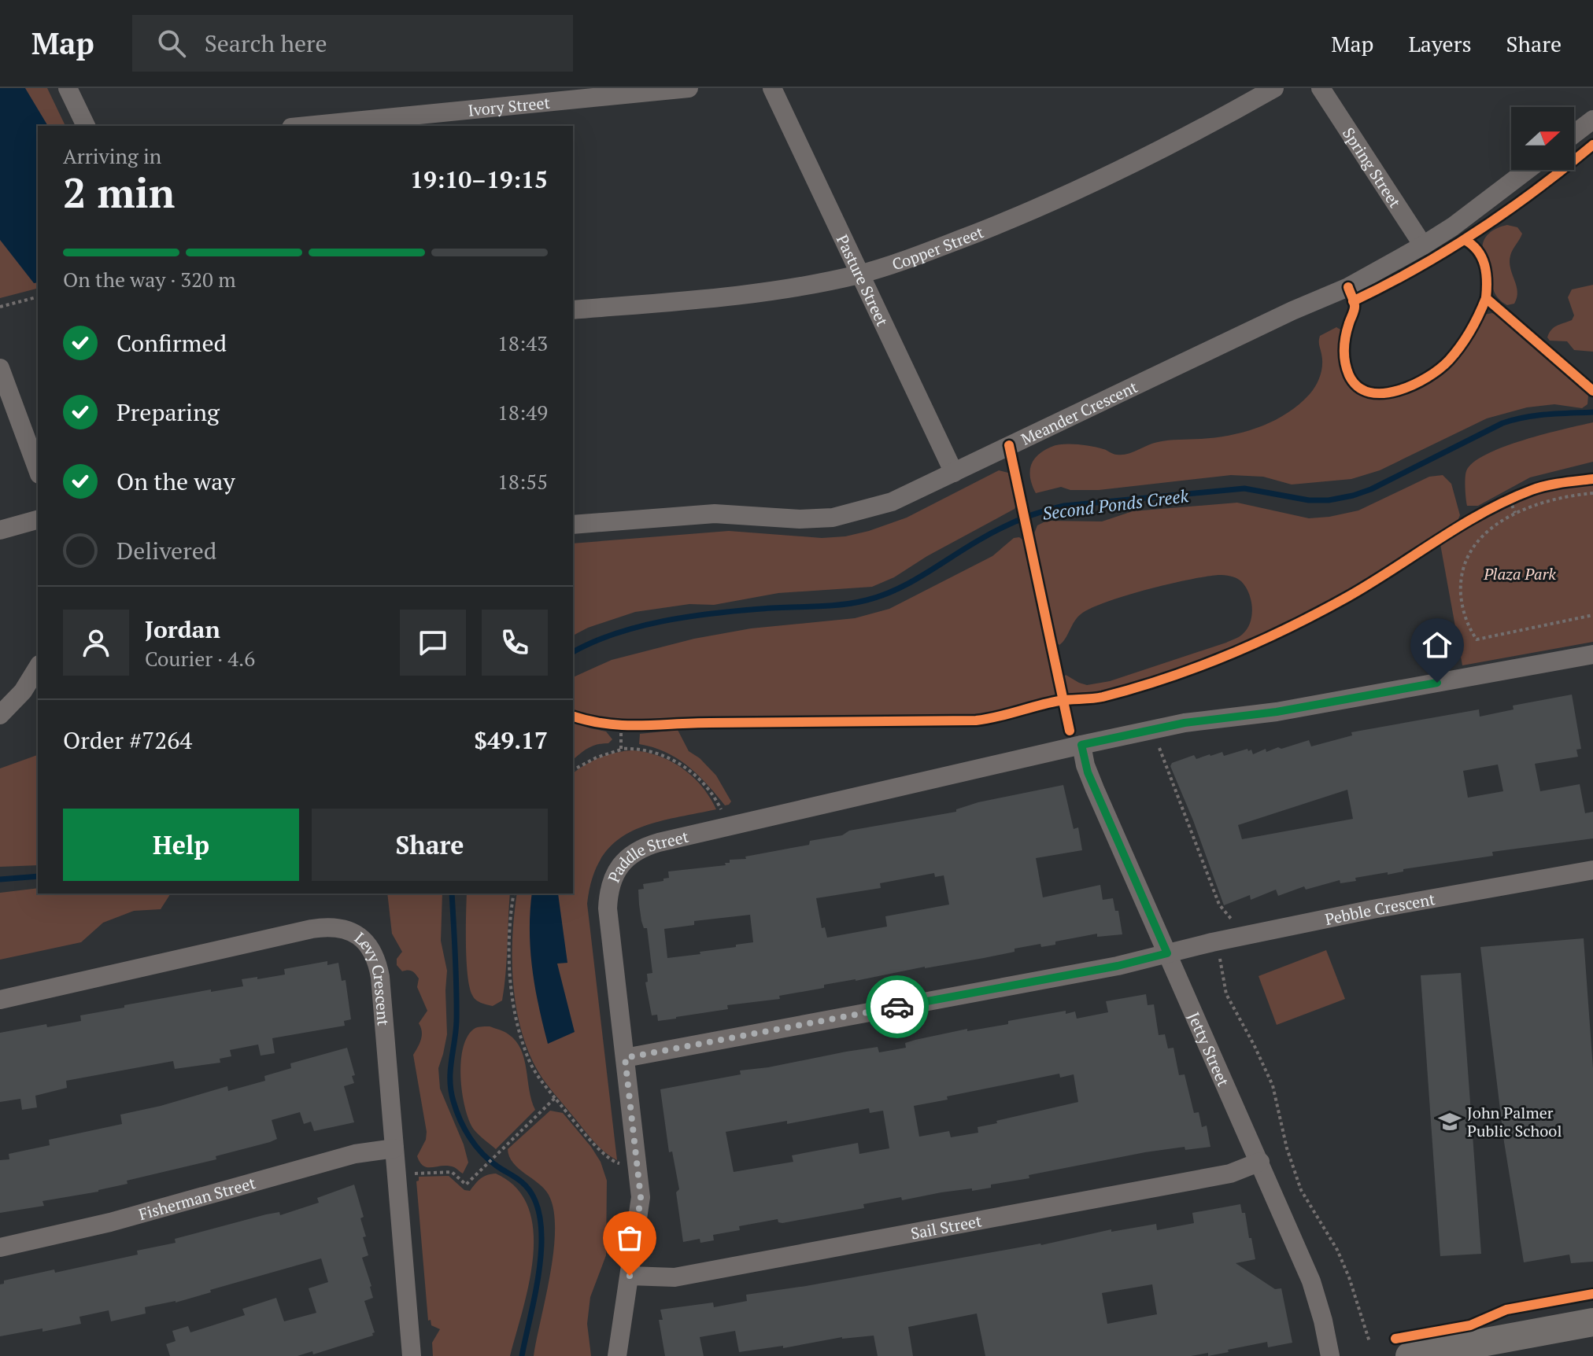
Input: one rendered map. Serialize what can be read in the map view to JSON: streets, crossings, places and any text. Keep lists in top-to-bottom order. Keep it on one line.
{"streets":{"street":["Ivory Street","Spring Street","Copper Street","Pasture Street","Meander Crescent","Paddle Street","Pebble Crescent","Levy Crescent","Jetty Street","Fisherman Street","Sail Street"]},"crossings":[["Spring Street","Meander Crescent"],["Copper Street","Pasture Street"],["Pasture Street","Meander Crescent"],["Paddle Street","Pebble Crescent"],["Paddle Street","Jetty Street"],["Paddle Street","Sail Street"],["Pebble Crescent","Jetty Street"],["Levy Crescent","Fisherman Street"],["Jetty Street","Sail Street"]],"water":["Second Ponds Creek"],"parks":["Plaza Park"],"places":{"school or university":["John Palmer Public School"]},"north":"right","page":{"header":"Map","search":"Search here","nav":["Map","Layers","Share"],"heading":["2 min","Arriving in","19:10–19:15"],"panel":["Jordan","Courier · 4.6","Order #7264","$49.17"],"bar":"On the way · 320 m","list":[["Confirmed","18:43"],["Preparing","18:49"],["On the way","18:55"],"Delivered"],"buttons":["Help","Share"]}}
